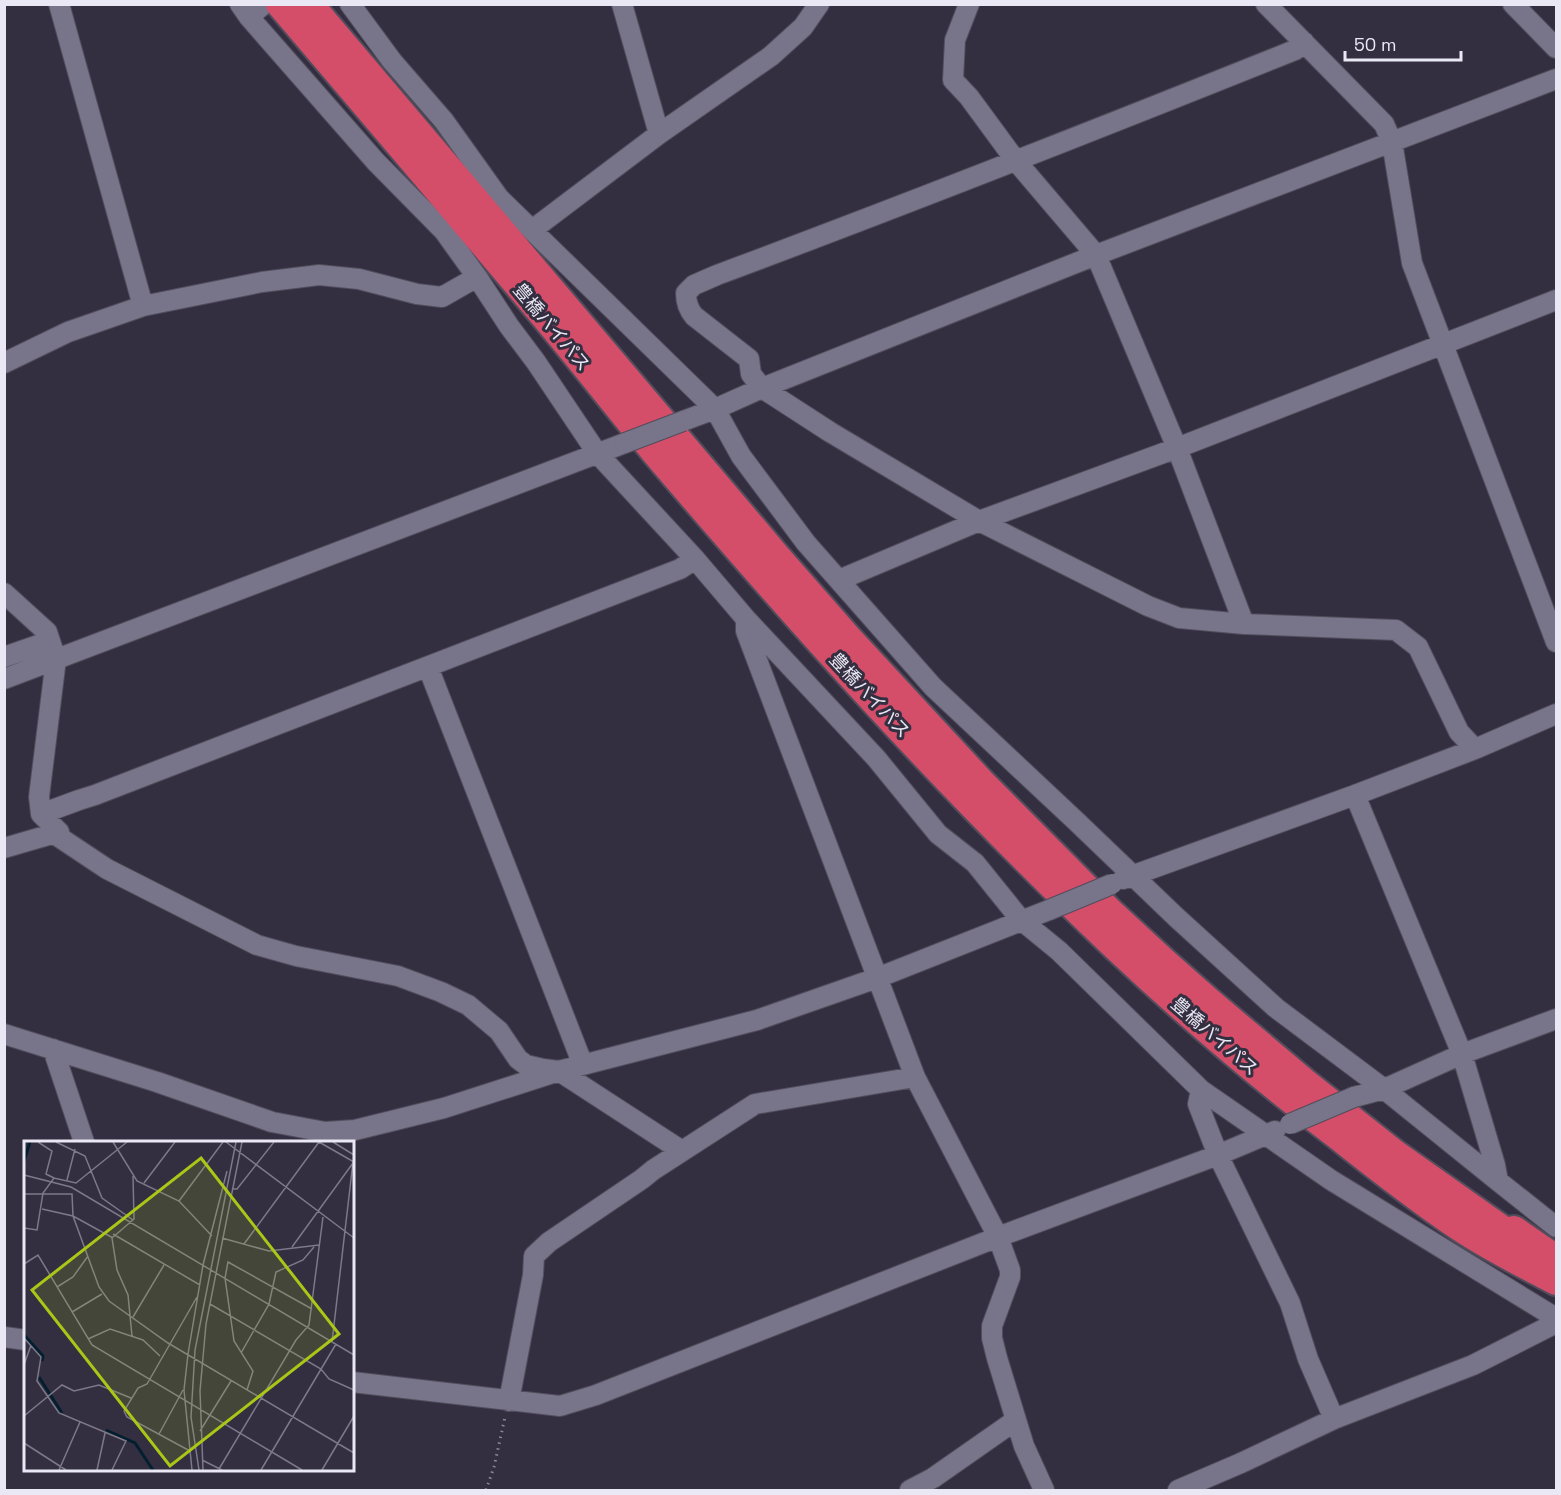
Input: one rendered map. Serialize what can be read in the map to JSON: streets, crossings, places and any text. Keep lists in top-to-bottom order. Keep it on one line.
{"streets":{"highway":["豊橋バイパス"]},"scale_bar":"50 m"}
